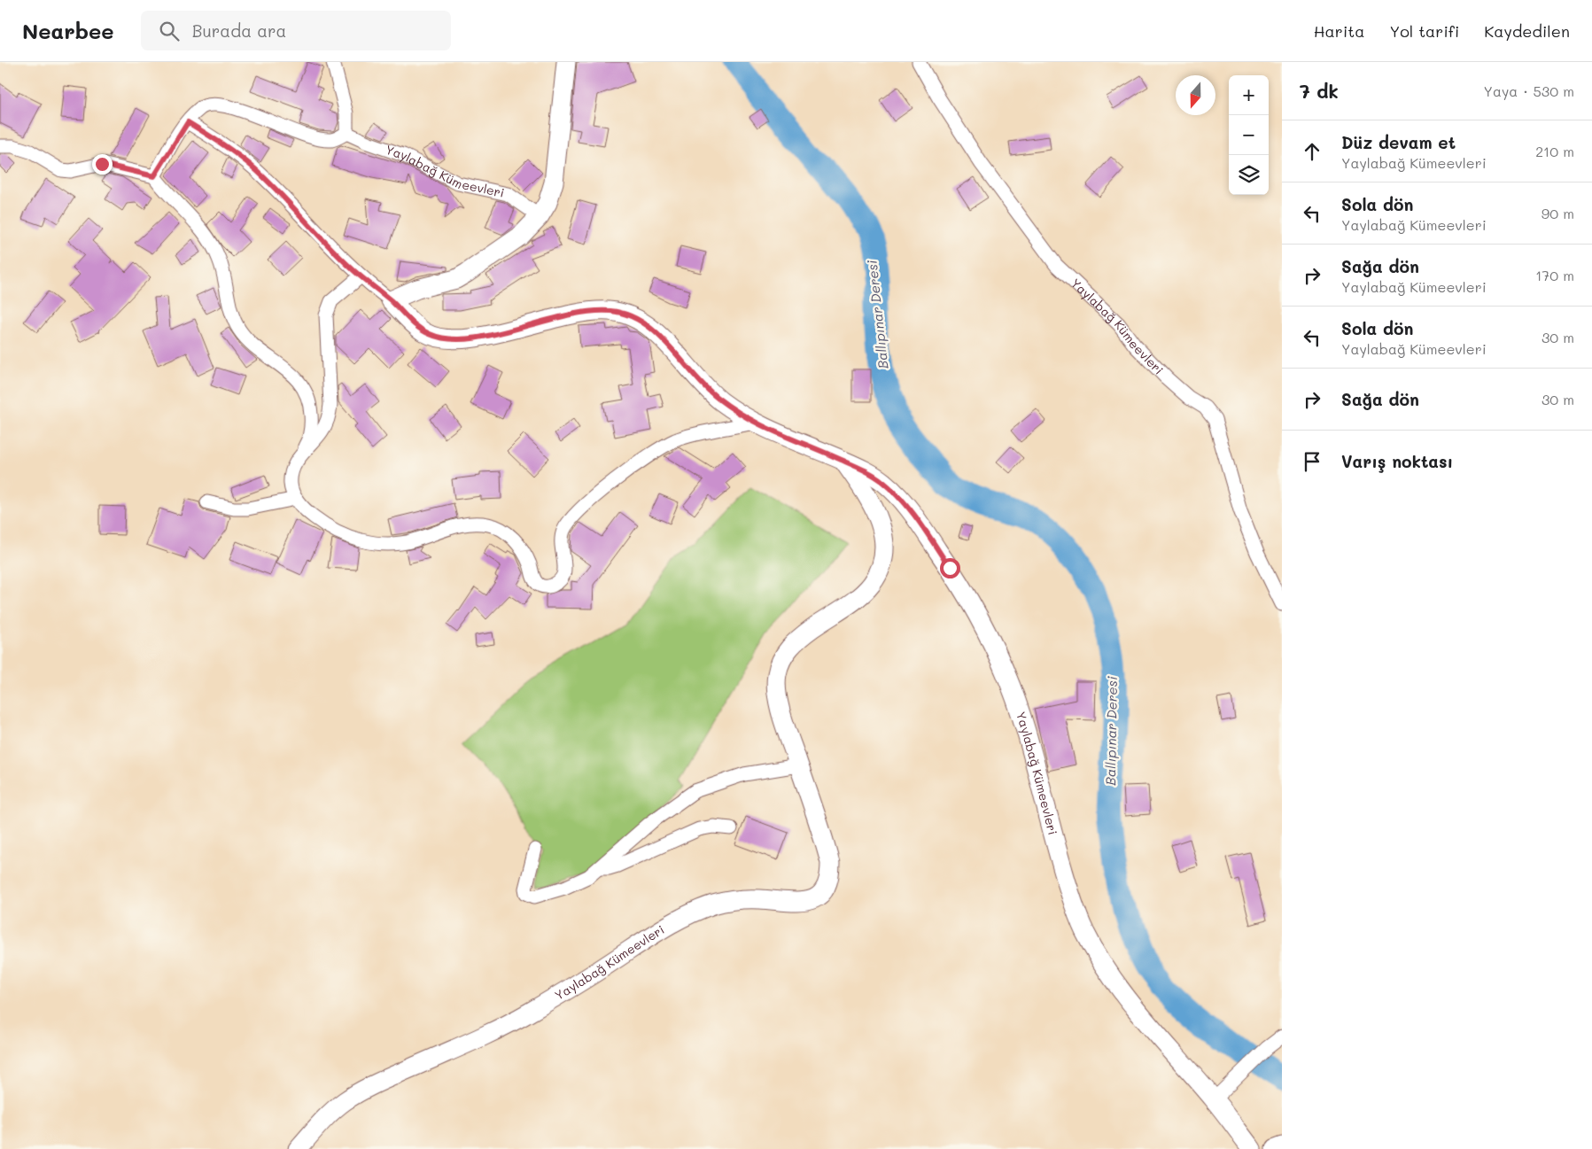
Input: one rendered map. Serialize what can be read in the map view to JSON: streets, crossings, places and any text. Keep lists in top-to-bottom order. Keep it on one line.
{"streets":{"street":["Yaylabağ Kümeevleri"]},"water":["Ballıpınar Deresi"],"north":"bottom","page":{"header":"Nearbee","search":"Burada ara","nav":["Harita","Yol tarifi","Kaydedilen"],"heading":["7 dk","Yaya · 530 m"],"map_buttons":["+","−"],"list":[["Düz devam et","Yaylabağ Kümeevleri","210 m"],["Sola dön","Yaylabağ Kümeevleri","90 m"],["Sağa dön","Yaylabağ Kümeevleri","170 m"],["Sola dön","Yaylabağ Kümeevleri","30 m"],["Sağa dön","30 m"],"Varış noktası"]}}
